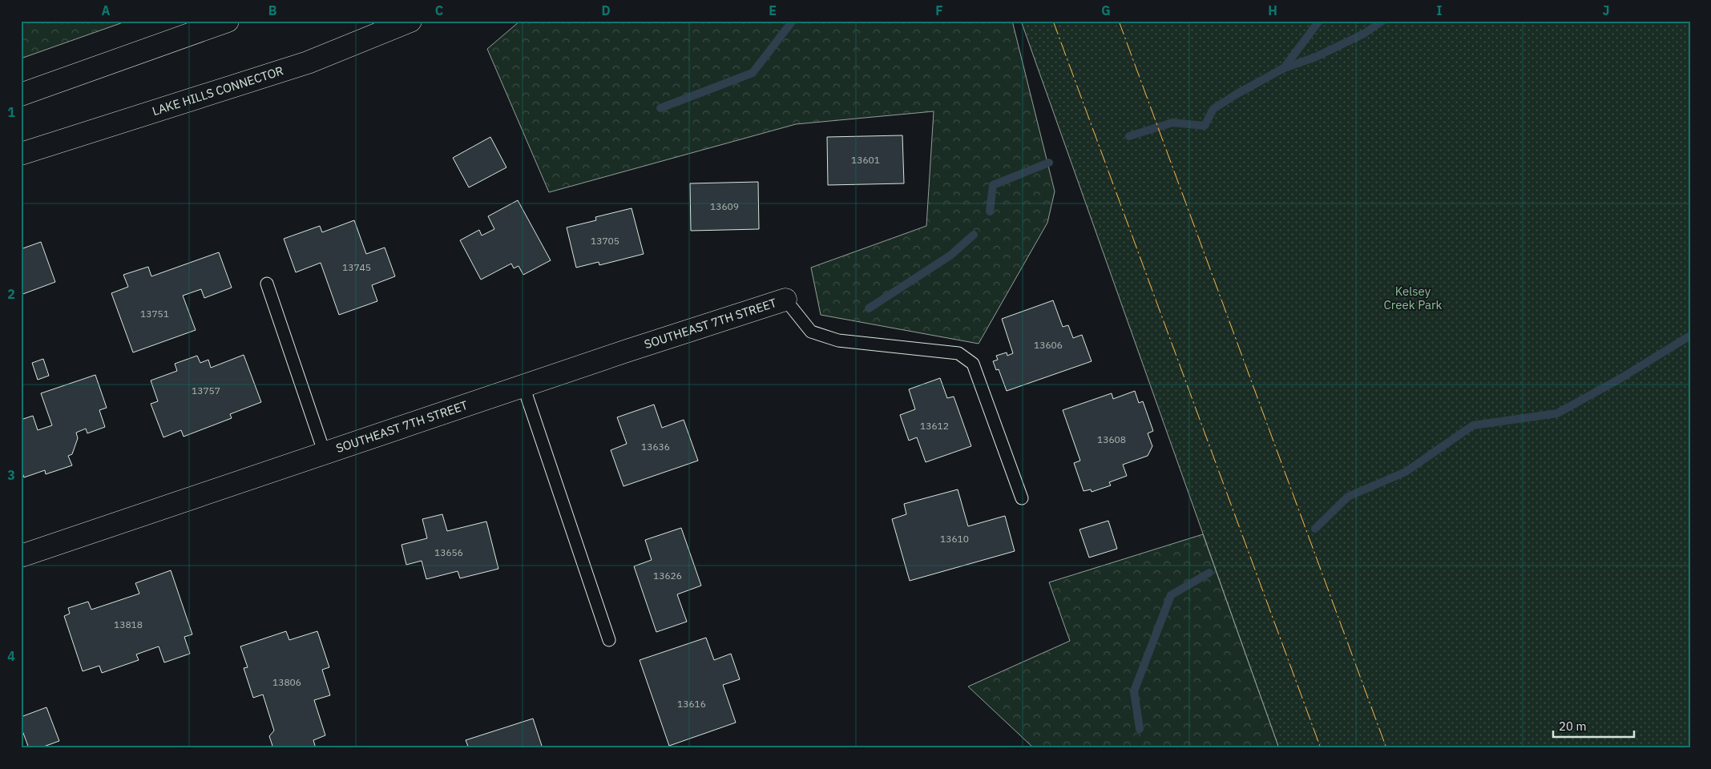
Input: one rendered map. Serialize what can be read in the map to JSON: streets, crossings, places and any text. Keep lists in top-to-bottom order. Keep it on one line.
{"streets":{"street":["LAKE HILLS CONNECTOR","SOUTHEAST 7TH STREET"]},"parks":["Kelsey Creek Park"],"house_numbers":["13601","13609","13705","13745","13751","13606","13757","13612","13608","13636","13610","13656","13626","13818","13806","13616"],"scale_bar":"20 m","grid":{"columns":["A","B","C","D","E","F","G","H","I","J"],"rows":["1","2","3","4"]}}
